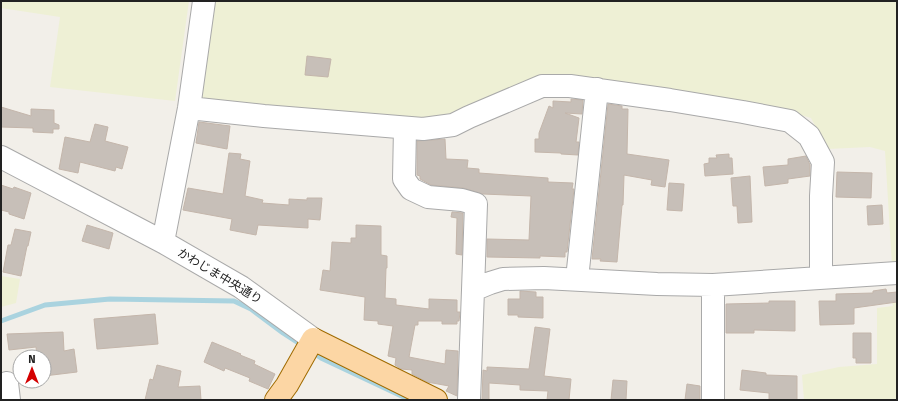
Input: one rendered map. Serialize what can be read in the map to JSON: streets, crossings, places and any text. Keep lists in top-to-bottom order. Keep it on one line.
{"streets":{"main road":["かわじま中央通り"]},"north":"top"}
